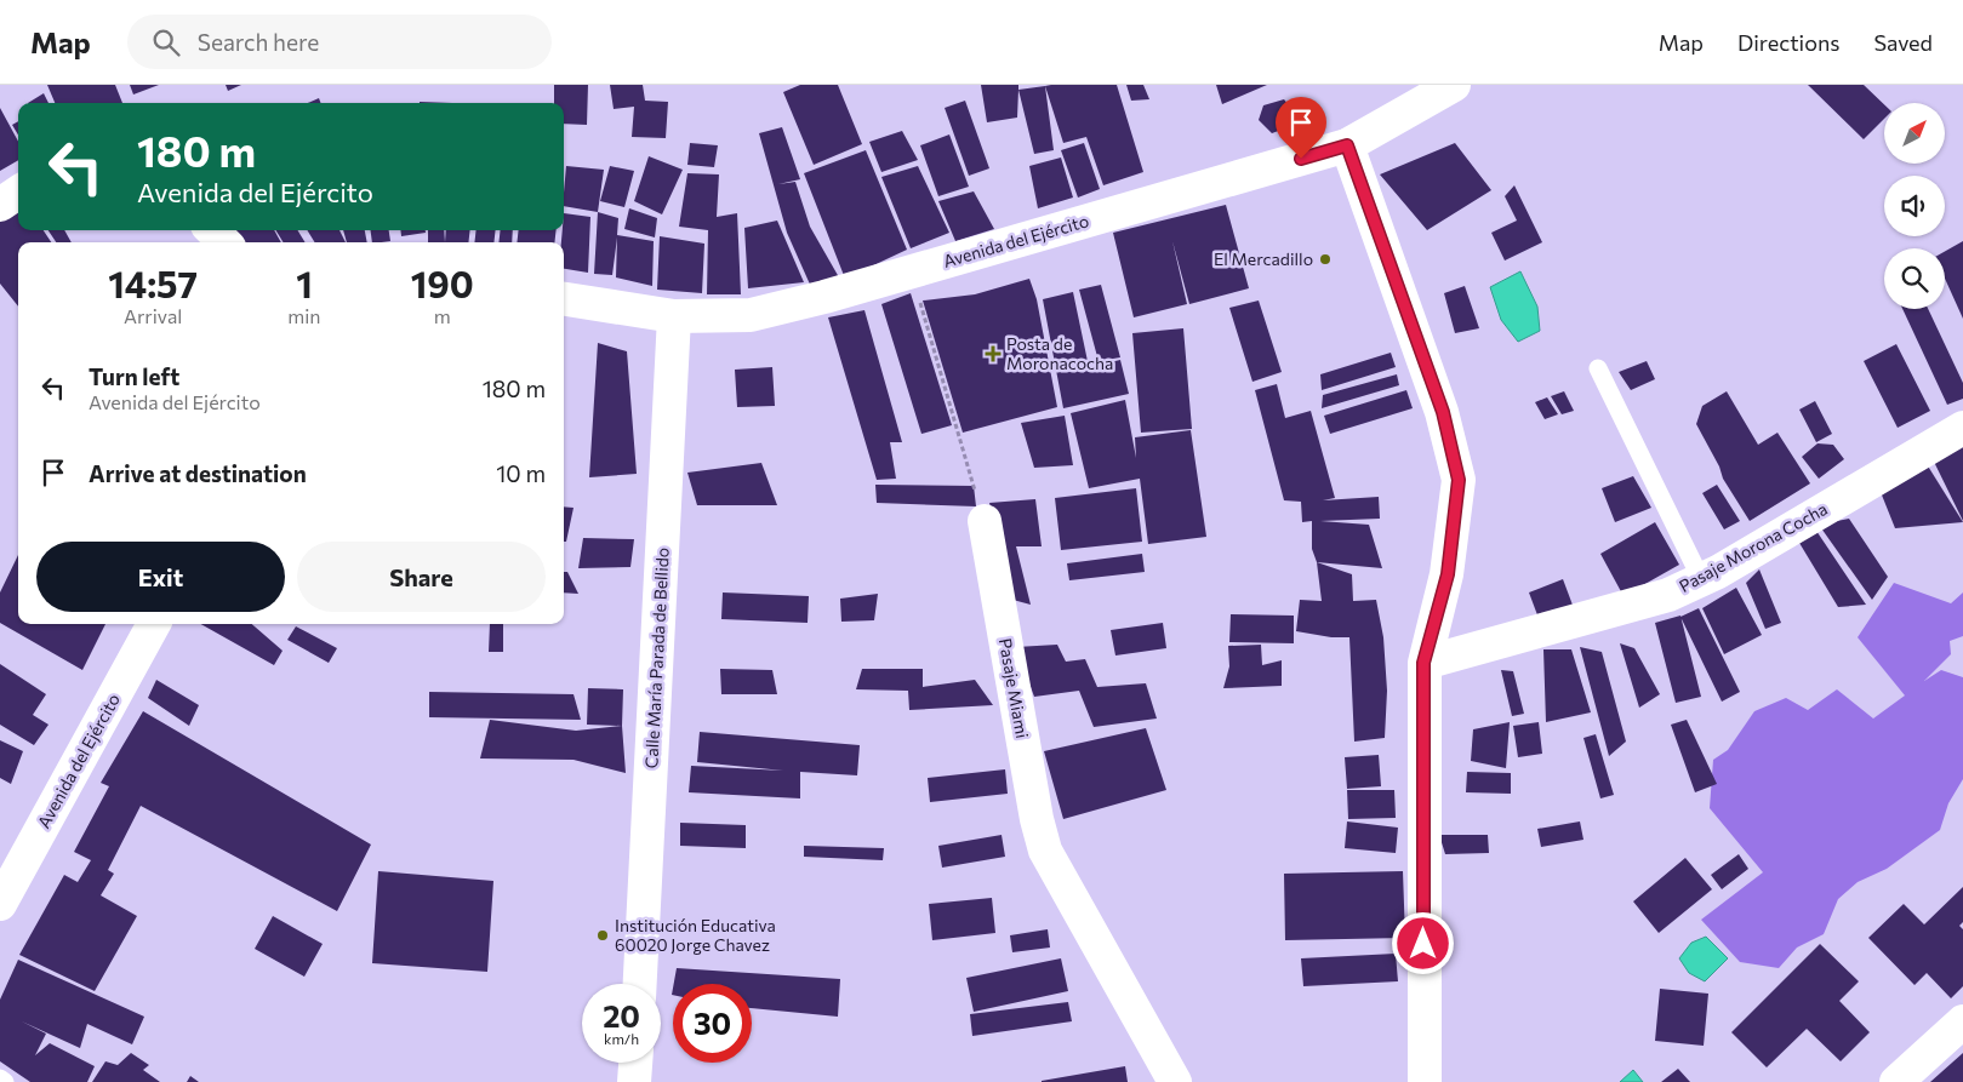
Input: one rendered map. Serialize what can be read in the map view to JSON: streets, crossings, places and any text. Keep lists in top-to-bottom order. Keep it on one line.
{"streets":{"street":["Avenida del Ejército","Pasaje Morona Cocha","Calle María Parada de Bellido","Pasaje Miami"]},"crossings":[["Avenida del Ejército","Calle María Parada de Bellido"]],"places":{"other":["El Mercadillo","Institución Educativa 60020 Jorge Chavez"],"health":["Posta de Moronacocha"]},"north":"top right","page":{"header":"Map","search":"Search here","nav":["Map","Directions","Saved"],"turn":["180 m","Avenida del Ejército"],"eta":["14:57","Arrival","1","min","190","m"],"list":[{"name":"Turn left","note":"Avenida del Ejército","value":"180 m"},{"name":"Arrive at destination","value":"10 m"}],"buttons":["Exit","Share"],"speed":"20 km/h","limit":"30"}}
